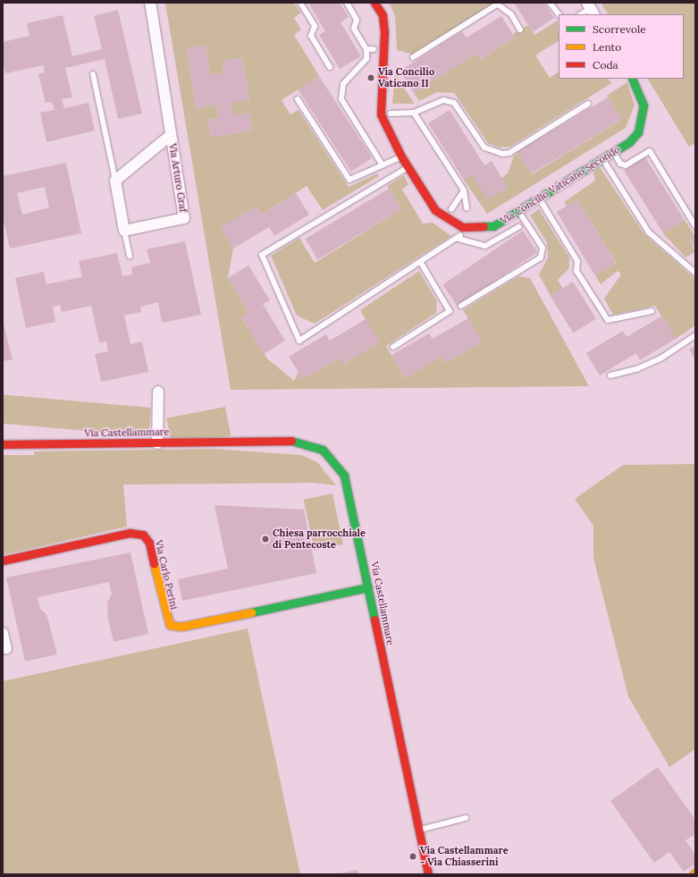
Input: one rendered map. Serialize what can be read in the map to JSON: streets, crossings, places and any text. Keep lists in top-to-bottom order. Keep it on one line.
{"streets":{"street":["Via Arturo Graf","Via Concilio Vaticano Secondo","Via Castellammare","Via Carlo Perini"]},"crossings":[["Via Castellammare","Via Carlo Perini"]],"places":["Via Concilio Vaticano II","Chiesa parrocchiale di Pentecoste","Via Castellammare - Via Chiasserini"],"legend":["Scorrevole","Lento","Coda"]}
